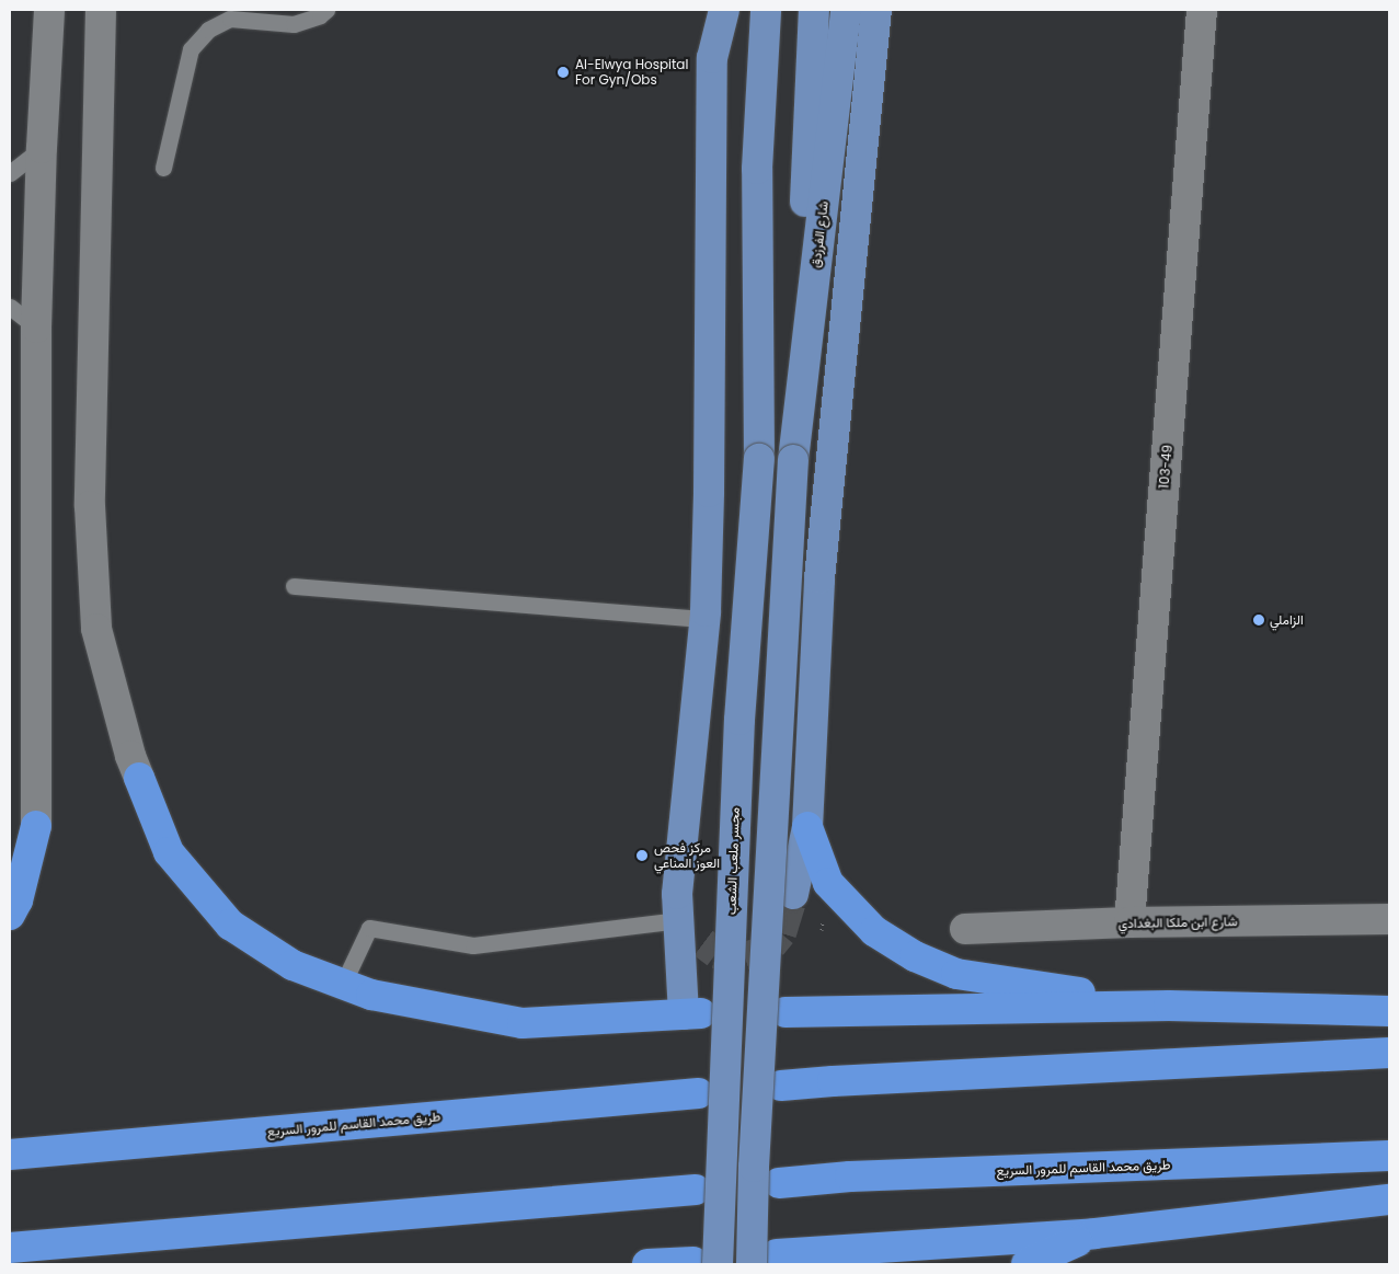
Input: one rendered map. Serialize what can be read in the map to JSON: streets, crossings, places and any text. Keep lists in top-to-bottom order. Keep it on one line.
{"streets":{"highway":["طريق محمد القاسم للمرور السريع"],"main road":["شارع الفرزدق","مجسر ملعب الشعب"],"street":["103-49","شارع ابن ملكا البغدادي"]},"crossings":[["103-49","شارع ابن ملكا البغدادي"]],"places":["Al-Elwya Hospital For Gyn/Obs","الزاملي","مركز فحص العوز المناعي"]}
